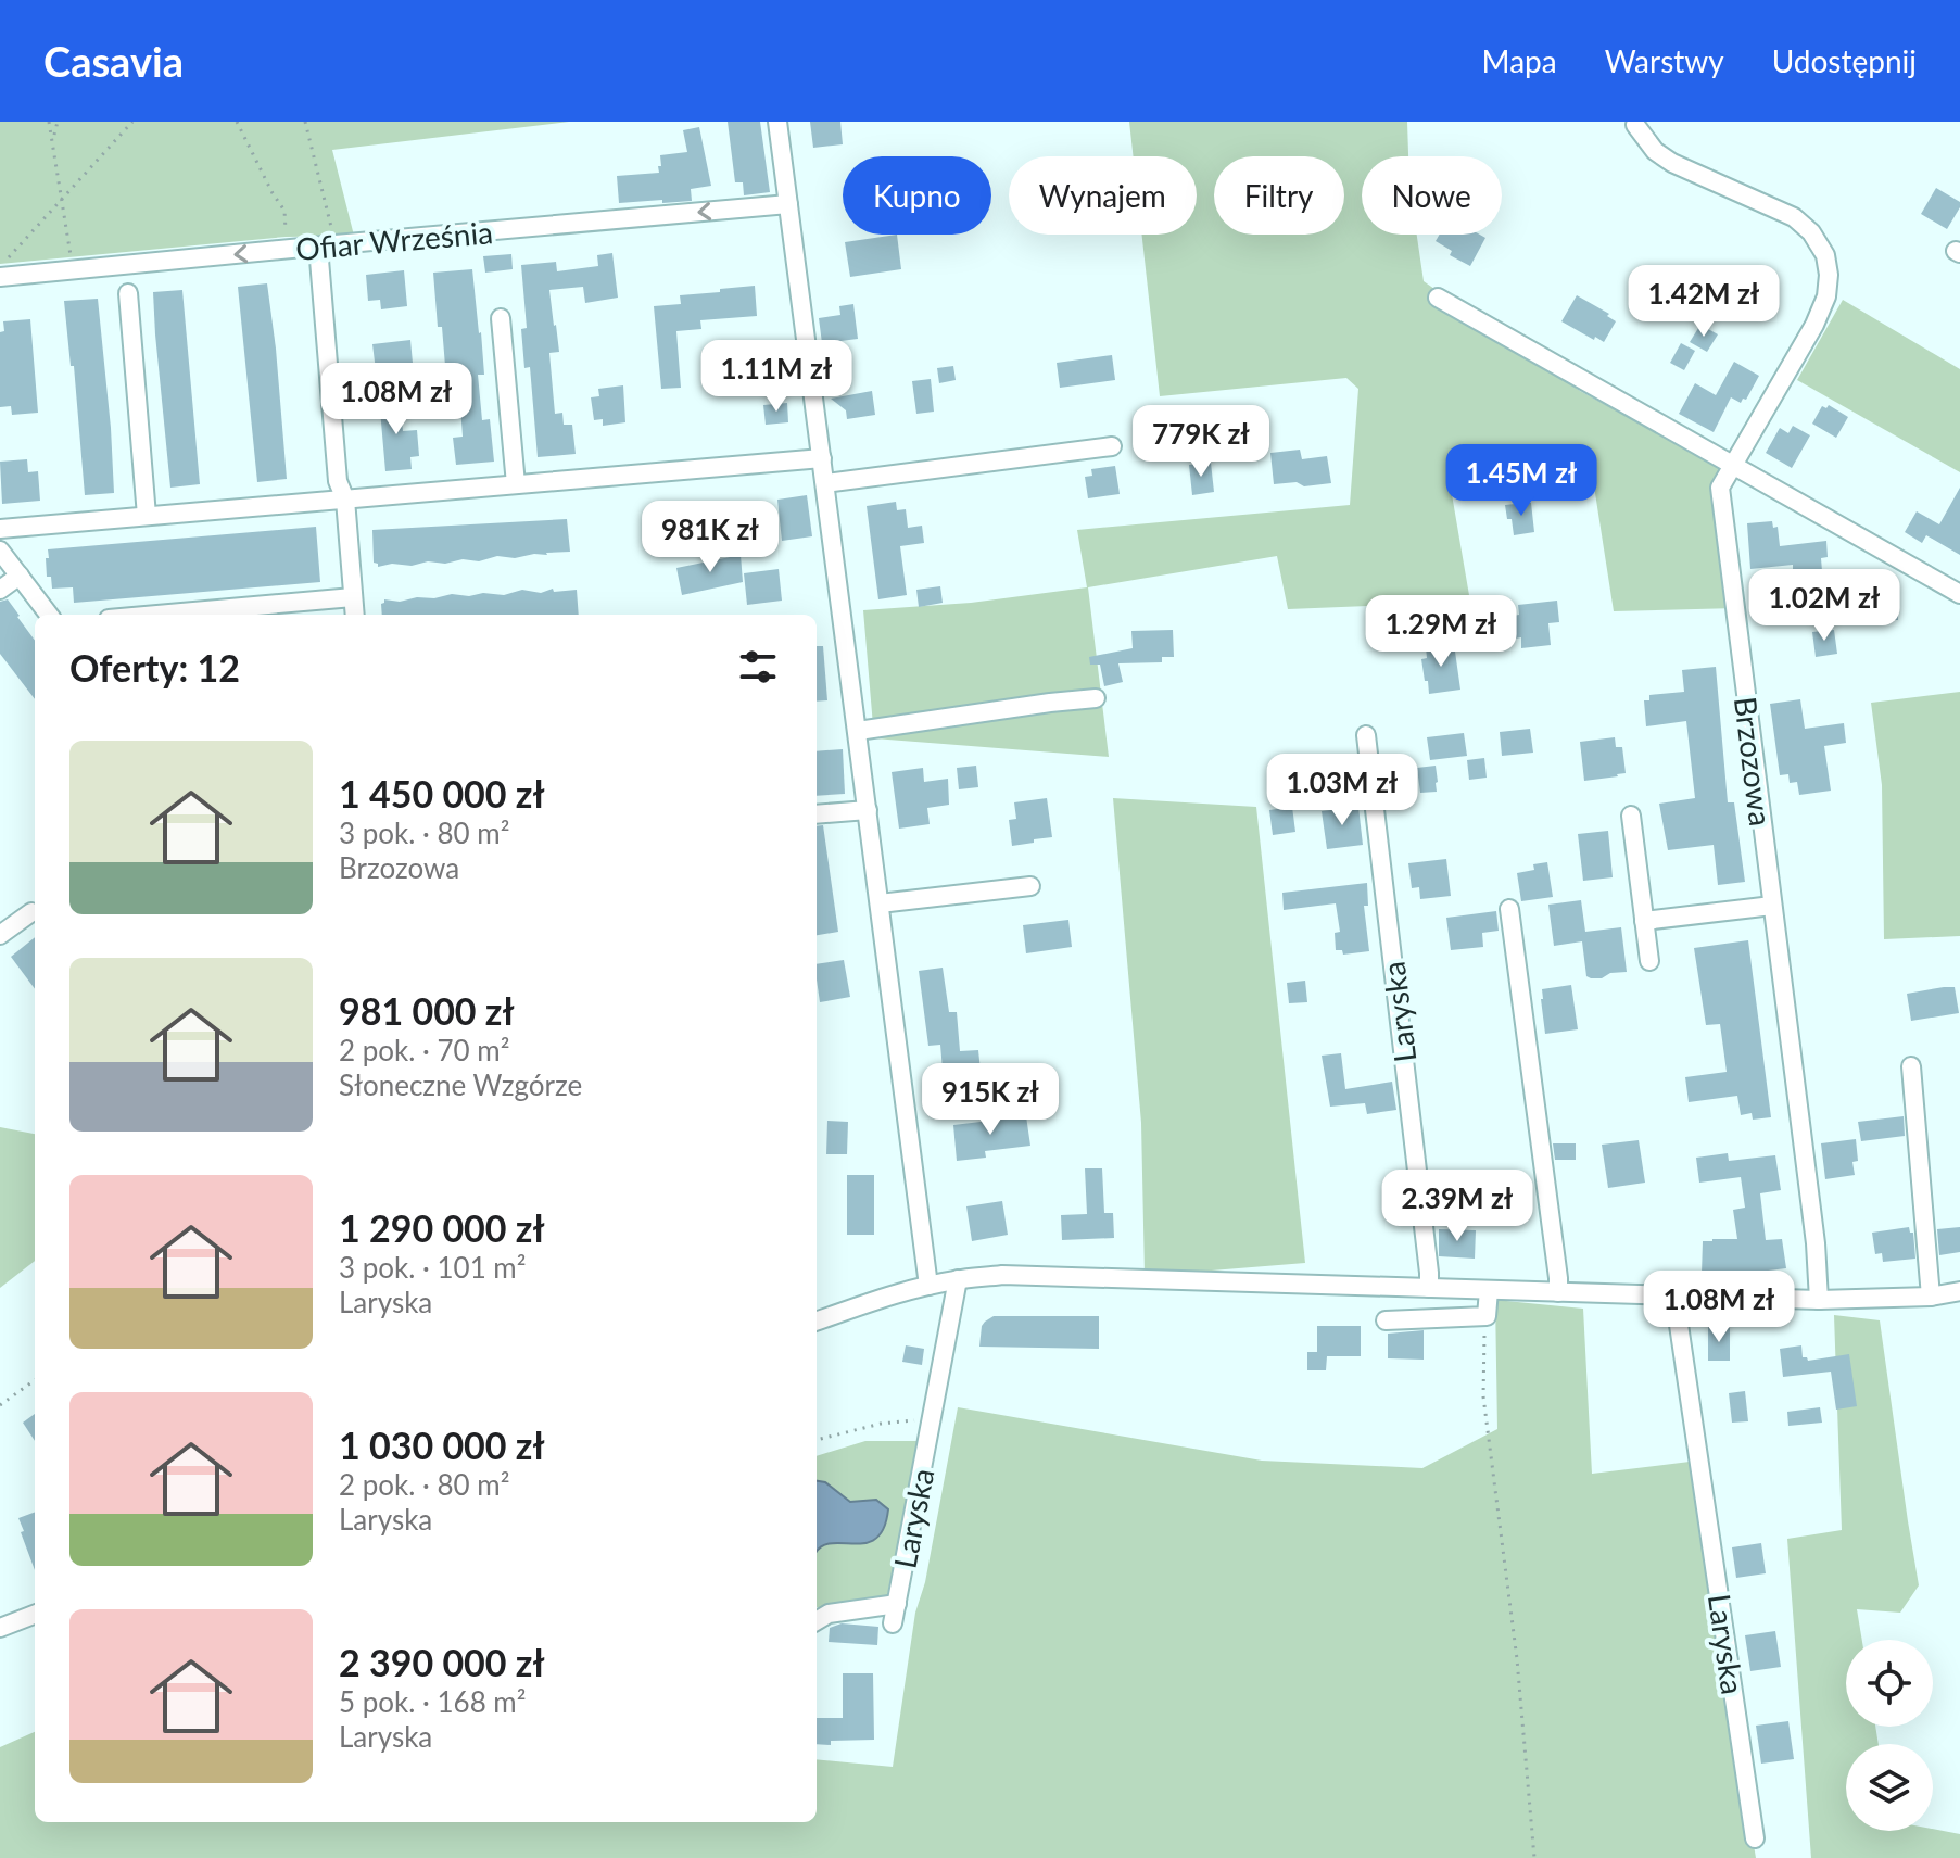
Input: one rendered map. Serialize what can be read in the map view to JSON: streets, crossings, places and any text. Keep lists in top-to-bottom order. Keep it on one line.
{"streets":{"street":["Ofiar Września","Brzozowa","Laryska"]},"one_way":["Ofiar Września"],"page":{"header":"Casavia","nav":["Mapa","Warstwy","Udostępnij"],"chip":["Kupno","Wynajem","Filtry","Nowe"],"price":["1.42M zł","1.11M zł","1.08M zł","779K zł","1.45M zł","981K zł","1.02M zł","1.29M zł","1.03M zł","915K zł","2.39M zł","1.08M zł"],"heading":"Oferty: 12","list":[{"name":"1 450 000 zł","note":"3 pok. · 80 m² · Brzozowa"},{"name":"981 000 zł","note":"2 pok. · 70 m² · Słoneczne Wzgórze"},{"name":"1 290 000 zł","note":"3 pok. · 101 m² · Laryska"},{"name":"1 030 000 zł","note":"2 pok. · 80 m² · Laryska"},{"name":"2 390 000 zł","note":"5 pok. · 168 m² · Laryska"}]}}
